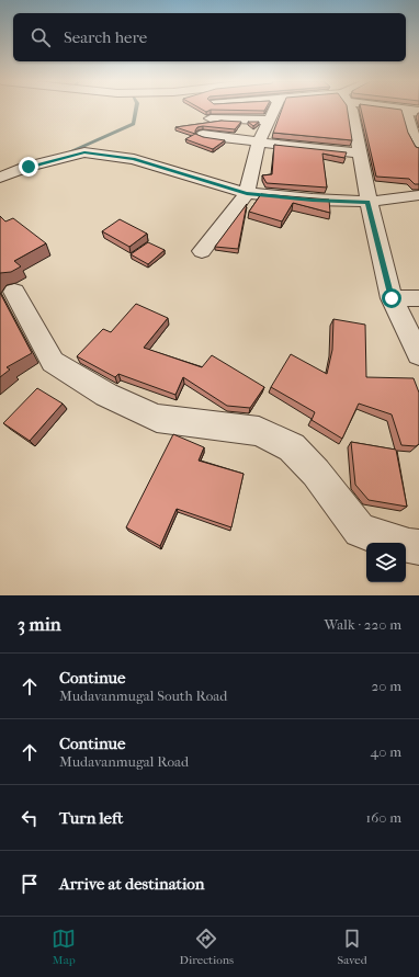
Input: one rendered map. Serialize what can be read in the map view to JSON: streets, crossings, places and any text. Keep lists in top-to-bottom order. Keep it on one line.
{"page":{"search":"Search here","heading":["3 min","Walk · 220 m"],"list":[["Continue","Mudavanmugal South Road","20 m"],["Continue","Mudavanmugal Road","40 m"],["Turn left","160 m"],"Arrive at destination"],"nav":["Map","Directions","Saved"]}}
